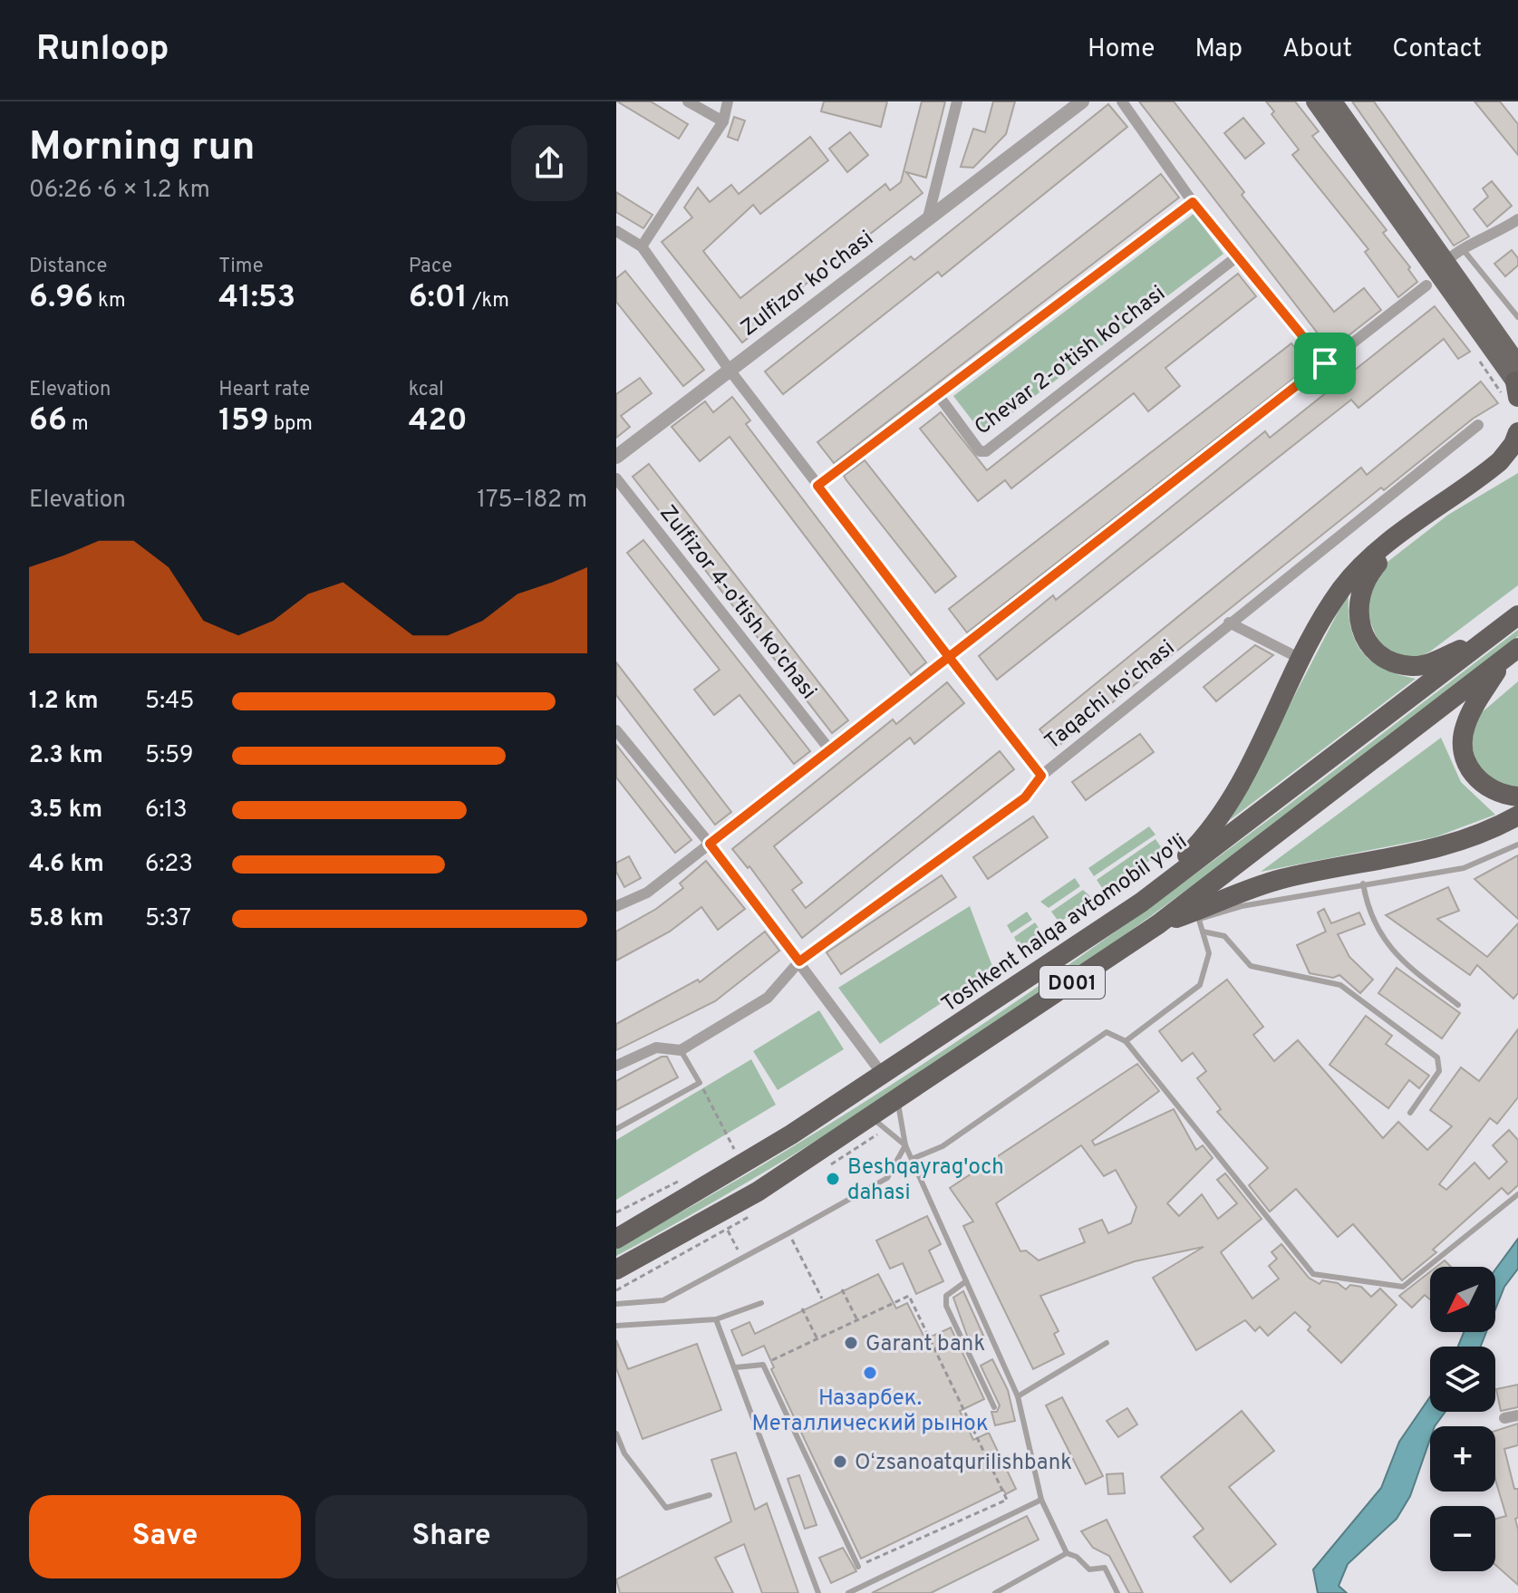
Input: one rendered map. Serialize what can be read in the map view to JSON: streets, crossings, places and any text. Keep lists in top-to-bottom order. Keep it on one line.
{"streets":{"highway":["Toshkent halqa avtomobil yo'li","D001"],"street":["Zulfizor ko'chasi","Chevar 2-o'tish ko'chasi","Zulfizor 4-o'tish ko'chasi","Taqachi koʻchasi"]},"places":["Beshqayrag'och dahasi","Garant bank","Назарбек. Металлический рынок","Oʻzsanoatqurilishbank"],"north":"bottom left","page":{"header":"Runloop","nav":["Home","Map","About","Contact"],"heading":["Morning run","06:26 · 6 × 1.2 km"],"stats":[["Distance","6.96 km"],["Time","41:53"],["Pace","6:01 /km"],["Elevation","66 m"],["Heart rate","159 bpm"],["kcal","420"]],"chart":["Elevation","175–182 m"],"list":[{"name":"1.2 km","note":"5:45"},{"name":"2.3 km","note":"5:59"},{"name":"3.5 km","note":"6:13"},{"name":"4.6 km","note":"6:23"},{"name":"5.8 km","note":"5:37"}],"map_buttons":["+","−"],"buttons":["Save","Share"]}}
